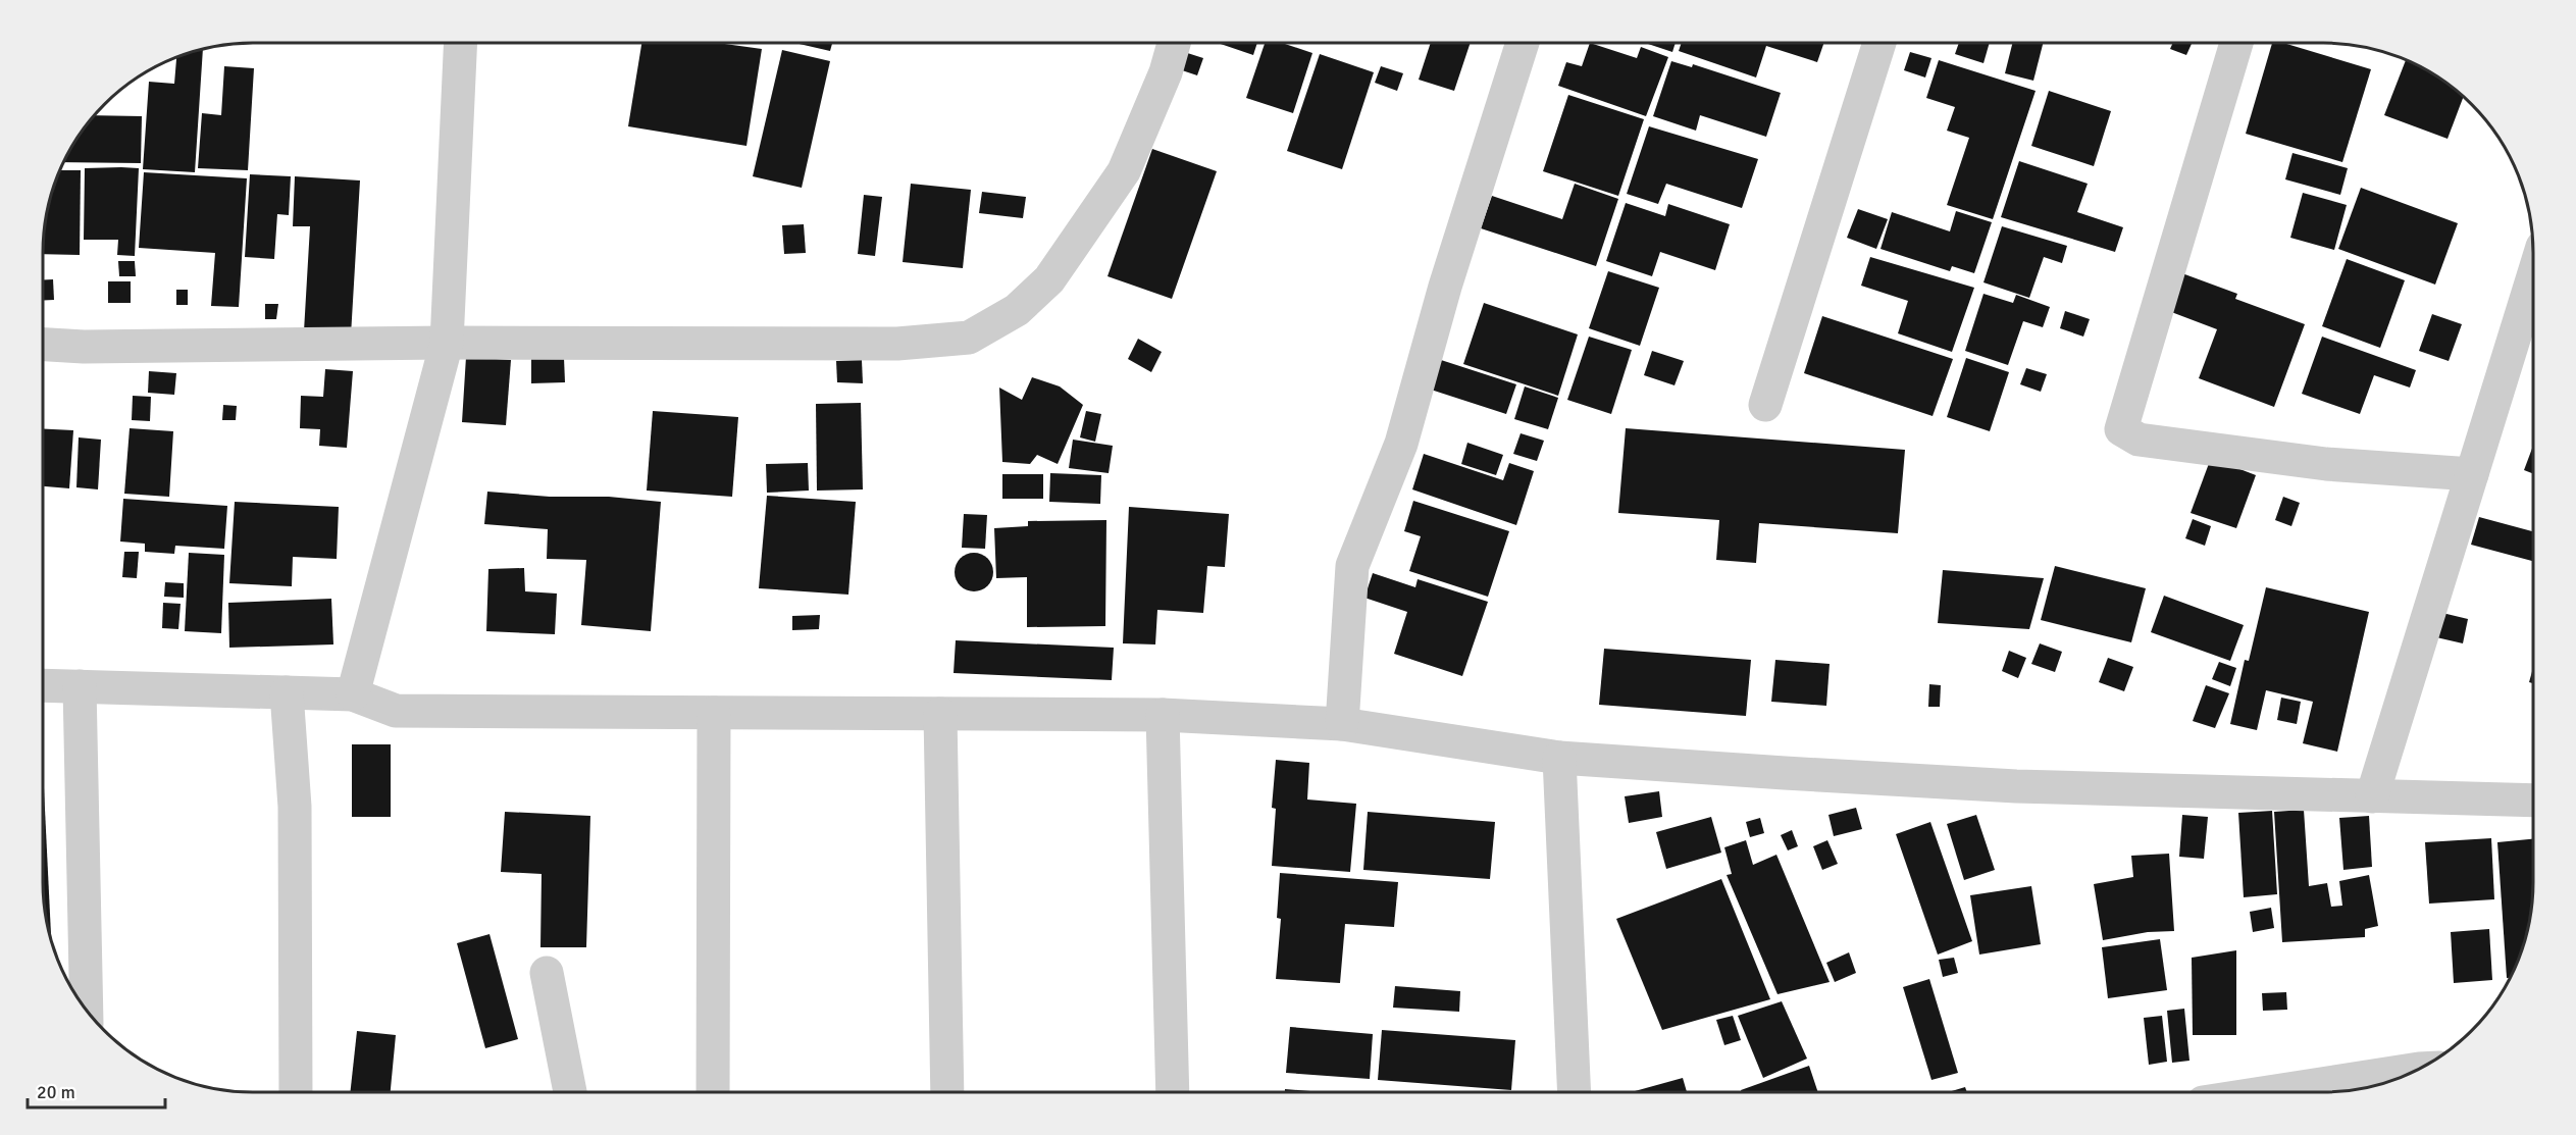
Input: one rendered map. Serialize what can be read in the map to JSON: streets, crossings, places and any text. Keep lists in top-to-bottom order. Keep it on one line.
{"scale_bar":"20 m"}
